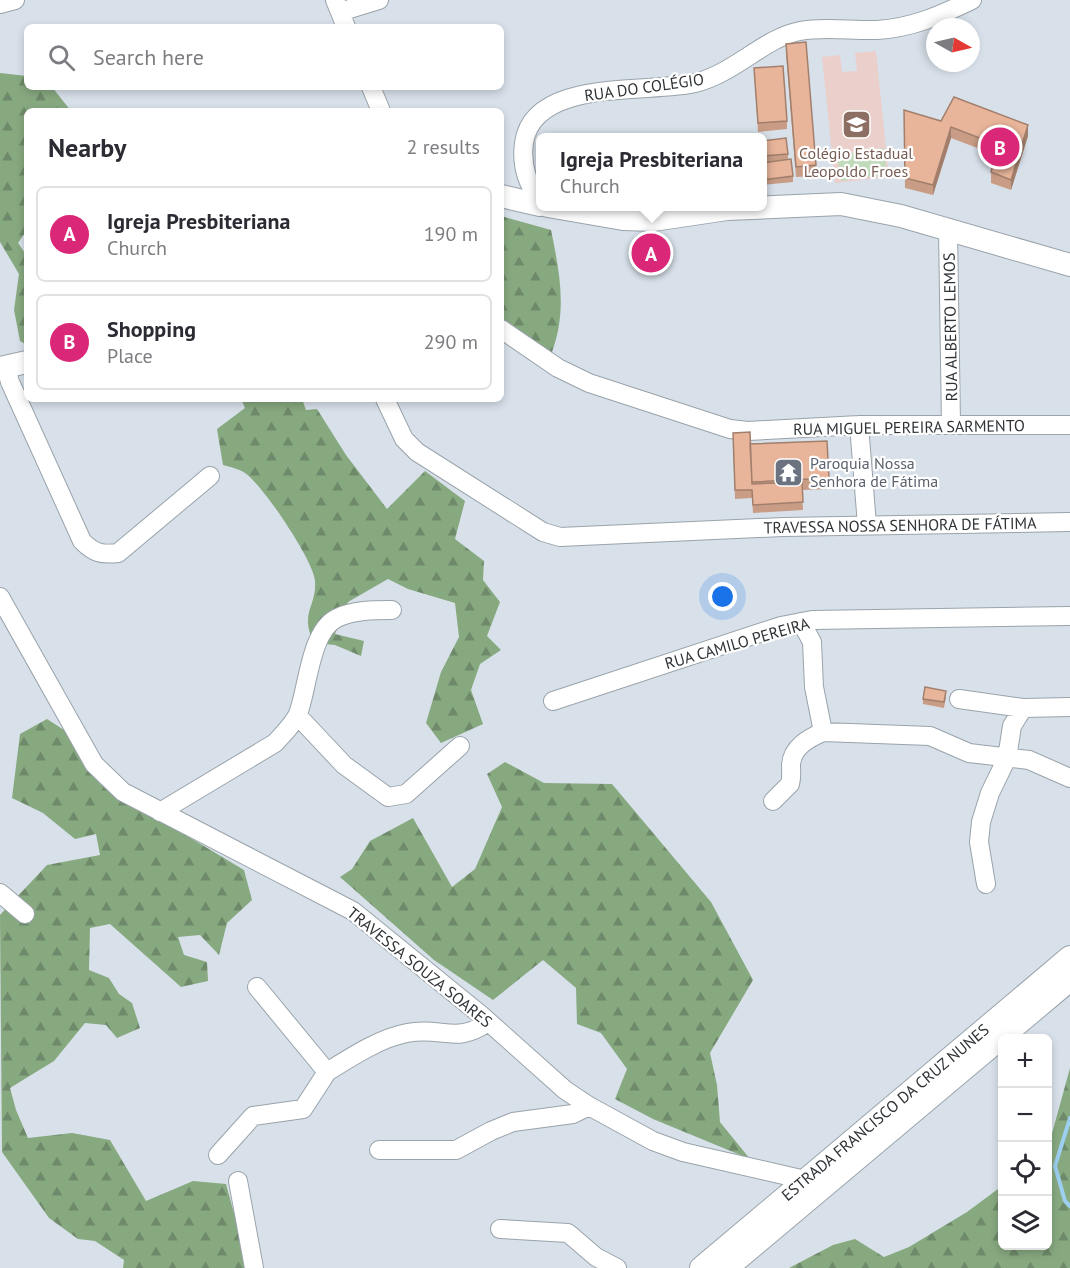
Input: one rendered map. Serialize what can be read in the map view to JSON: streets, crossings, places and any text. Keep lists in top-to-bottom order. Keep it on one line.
{"streets":{"main road":["ESTRADA FRANCISCO DA CRUZ NUNES"],"street":["RUA DO COLÉGIO","RUA ALBERTO LEMOS","RUA MIGUEL PEREIRA SARMENTO","TRAVESSA NOSSA SENHORA DE FÁTIMA","RUA CAMILO PEREIRA","TRAVESSA SOUZA SOARES"]},"crossings":[["RUA ALBERTO LEMOS","RUA MIGUEL PEREIRA SARMENTO"],["TRAVESSA SOUZA SOARES","ESTRADA FRANCISCO DA CRUZ NUNES"]],"places":{"school or university":["Colégio Estadual Leopoldo Froes"],"temple":["Paroquia Nossa Senhora de Fátima"]},"north":"right","page":{"search":"Search here","heading":["Nearby","2 results"],"pins":["B","A"],"popup":["Igreja Presbiteriana","Church"],"list":[{"mark":"A","name":"Igreja Presbiteriana","note":"Church","value":"190 m"},{"mark":"B","name":"Shopping","note":"Place","value":"290 m"}],"map_buttons":["+","−"]}}
